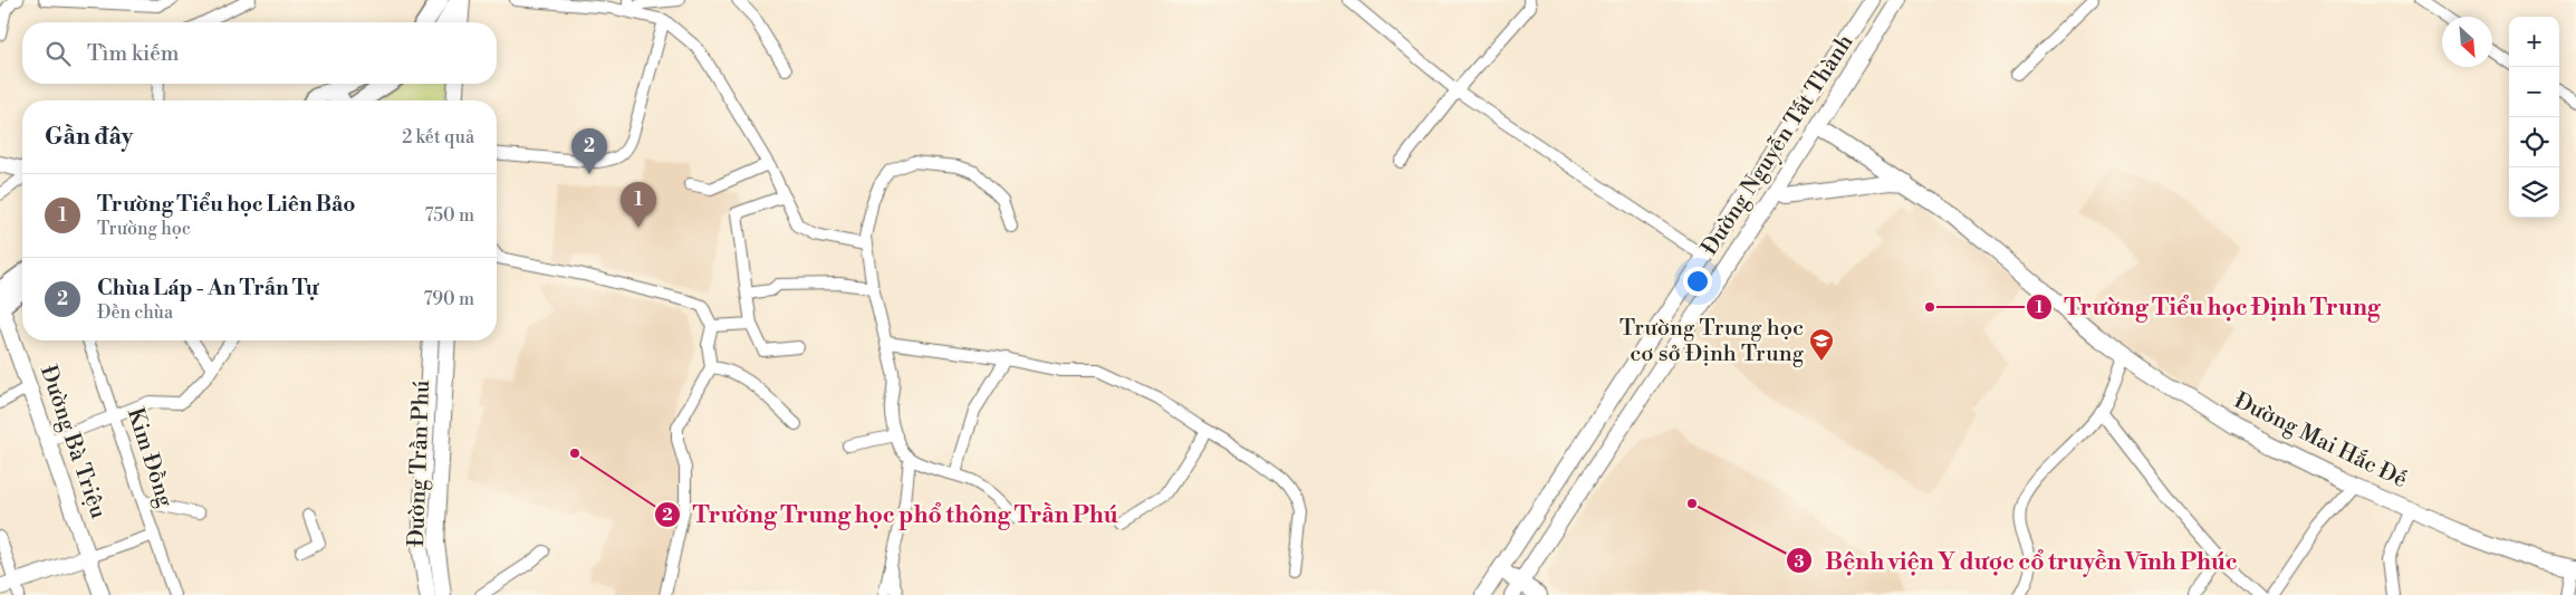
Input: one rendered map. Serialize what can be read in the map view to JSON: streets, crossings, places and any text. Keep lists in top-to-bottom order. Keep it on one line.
{"streets":{"main road":["Đường Nguyễn Tất Thành","Đường Mai Hắc Đế","Đường Bà Triệu","Đường Trần Phú"],"street":["Kim Đồng"]},"places":{"other":["Trường Tiểu học Định Trung","Trường Trung học phổ thông Trần Phú","Bệnh viện Y dược cổ truyền Vĩnh Phúc"],"school or university":["Trường Trung học cơ sở Định Trung"]},"north":"bottom right","page":{"map_buttons":["+","−"],"search":"Tìm kiếm","heading":["Gần đây","2 kết quả"],"pins":["2","1"],"list":[{"mark":"1","name":"Trường Tiểu học Liên Bảo","note":"Trường học","value":"750 m"},{"mark":"2","name":"Chùa Láp - An Trấn Tự","note":"Đền chùa","value":"790 m"}]}}
